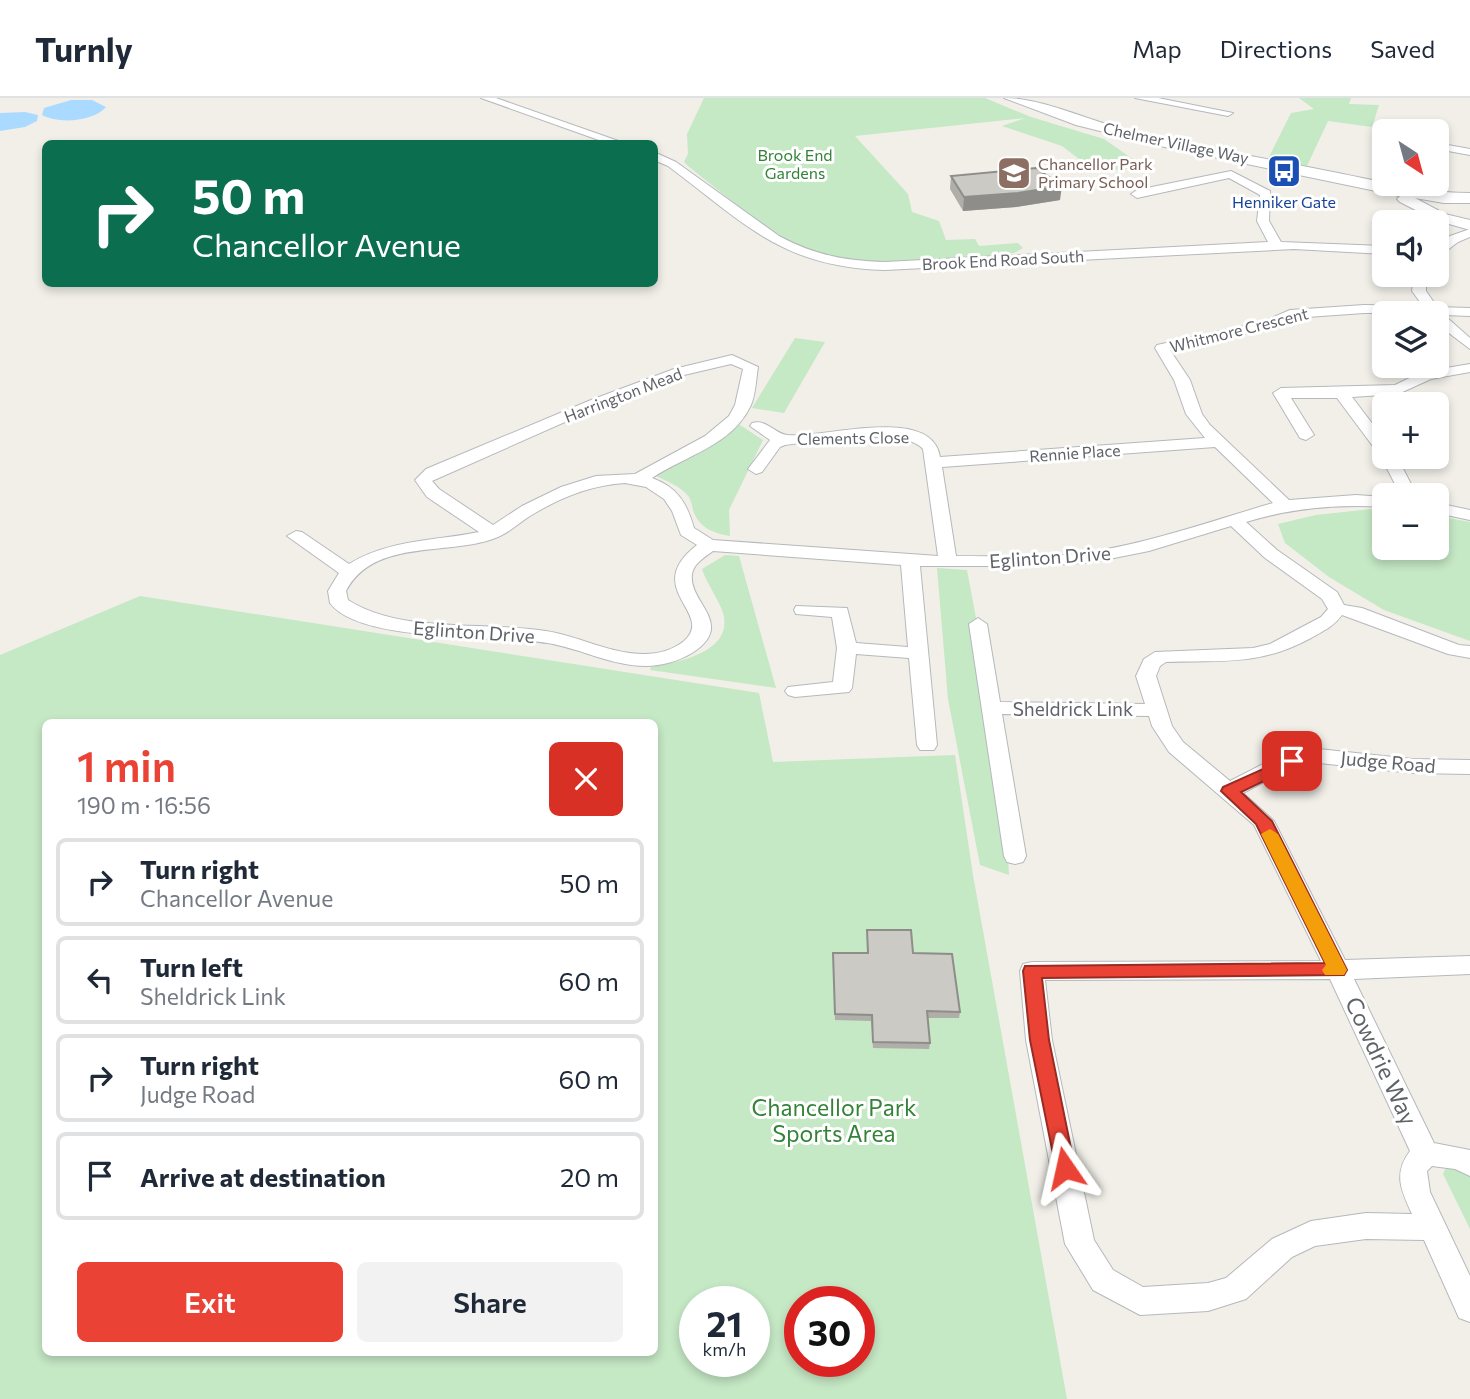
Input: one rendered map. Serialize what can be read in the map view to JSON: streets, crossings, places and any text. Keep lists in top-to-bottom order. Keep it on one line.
{"streets":{"street":["Chelmer Village Way","Brook End Road South","Whitmore Crescent","Harrington Mead","Clements Close","Rennie Place","Eglinton Drive","Sheldrick Link","Judge Road","Cowdrie Way"]},"crossings":[["Whitmore Crescent","Rennie Place"],["Whitmore Crescent","Eglinton Drive"],["Clements Close","Rennie Place"],["Clements Close","Eglinton Drive"],["Sheldrick Link","Judge Road"],["Sheldrick Link","Cowdrie Way"]],"parks":["Brook End Gardens","Chancellor Park Sports Area"],"places":{"bus stop":["Henniker Gate"],"school or university":["Chancellor Park Primary School"]},"north":"bottom right","page":{"header":"Turnly","nav":["Map","Directions","Saved"],"map_buttons":["+","−"],"turn":["50 m","Chancellor Avenue"],"heading":["1 min","190 m · 16:56"],"list":[{"name":"Turn right","note":"Chancellor Avenue","value":"50 m"},{"name":"Turn left","note":"Sheldrick Link","value":"60 m"},{"name":"Turn right","note":"Judge Road","value":"60 m"},{"name":"Arrive at destination","value":"20 m"}],"buttons":["Exit","Share"],"speed":"21 km/h","limit":"30"}}
